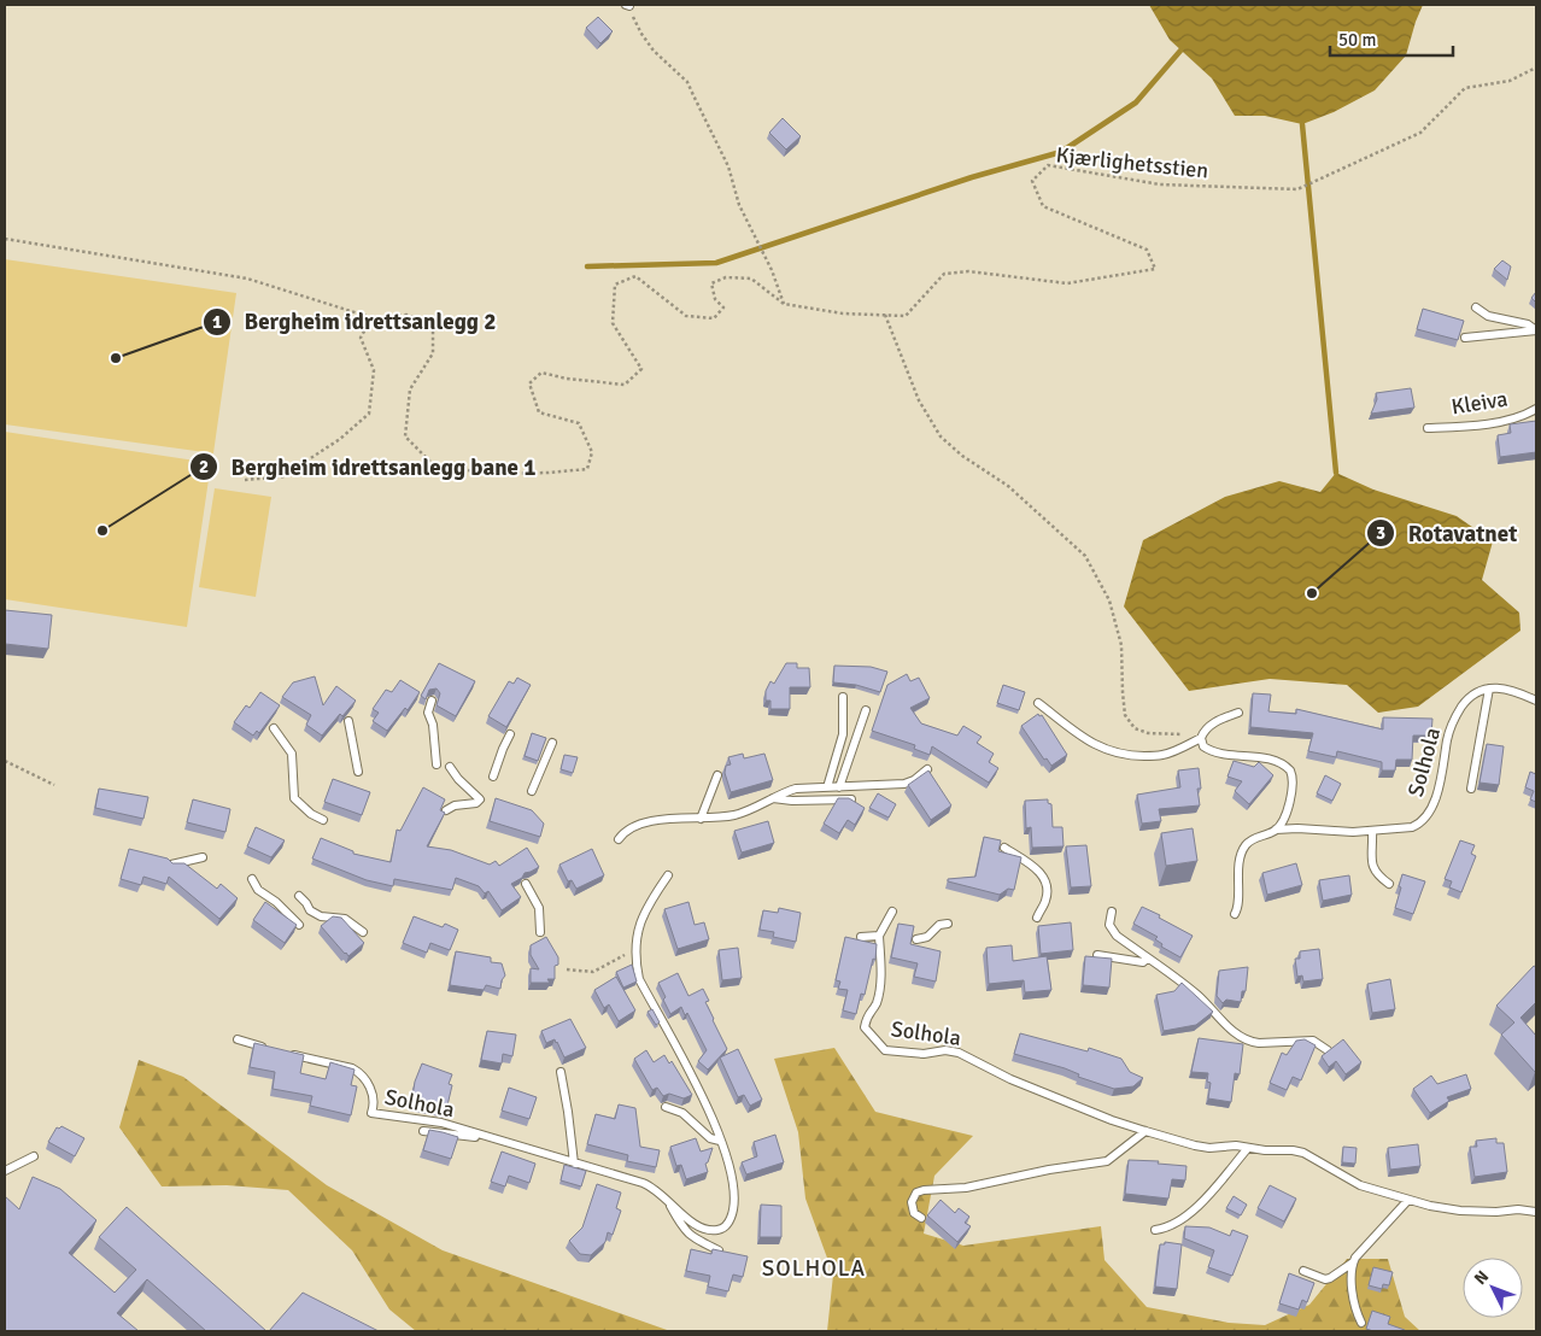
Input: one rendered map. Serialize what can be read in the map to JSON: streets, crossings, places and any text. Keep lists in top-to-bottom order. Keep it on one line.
{"streets":{"lane":["Kleiva","Solhola"],"path":["Kjærlighetsstien"]},"districts":["SOLHOLA"],"places":["Bergheim idrettsanlegg 2","Bergheim idrettsanlegg bane 1","Rotavatnet"],"scale_bar":"50 m","north":"top left"}
